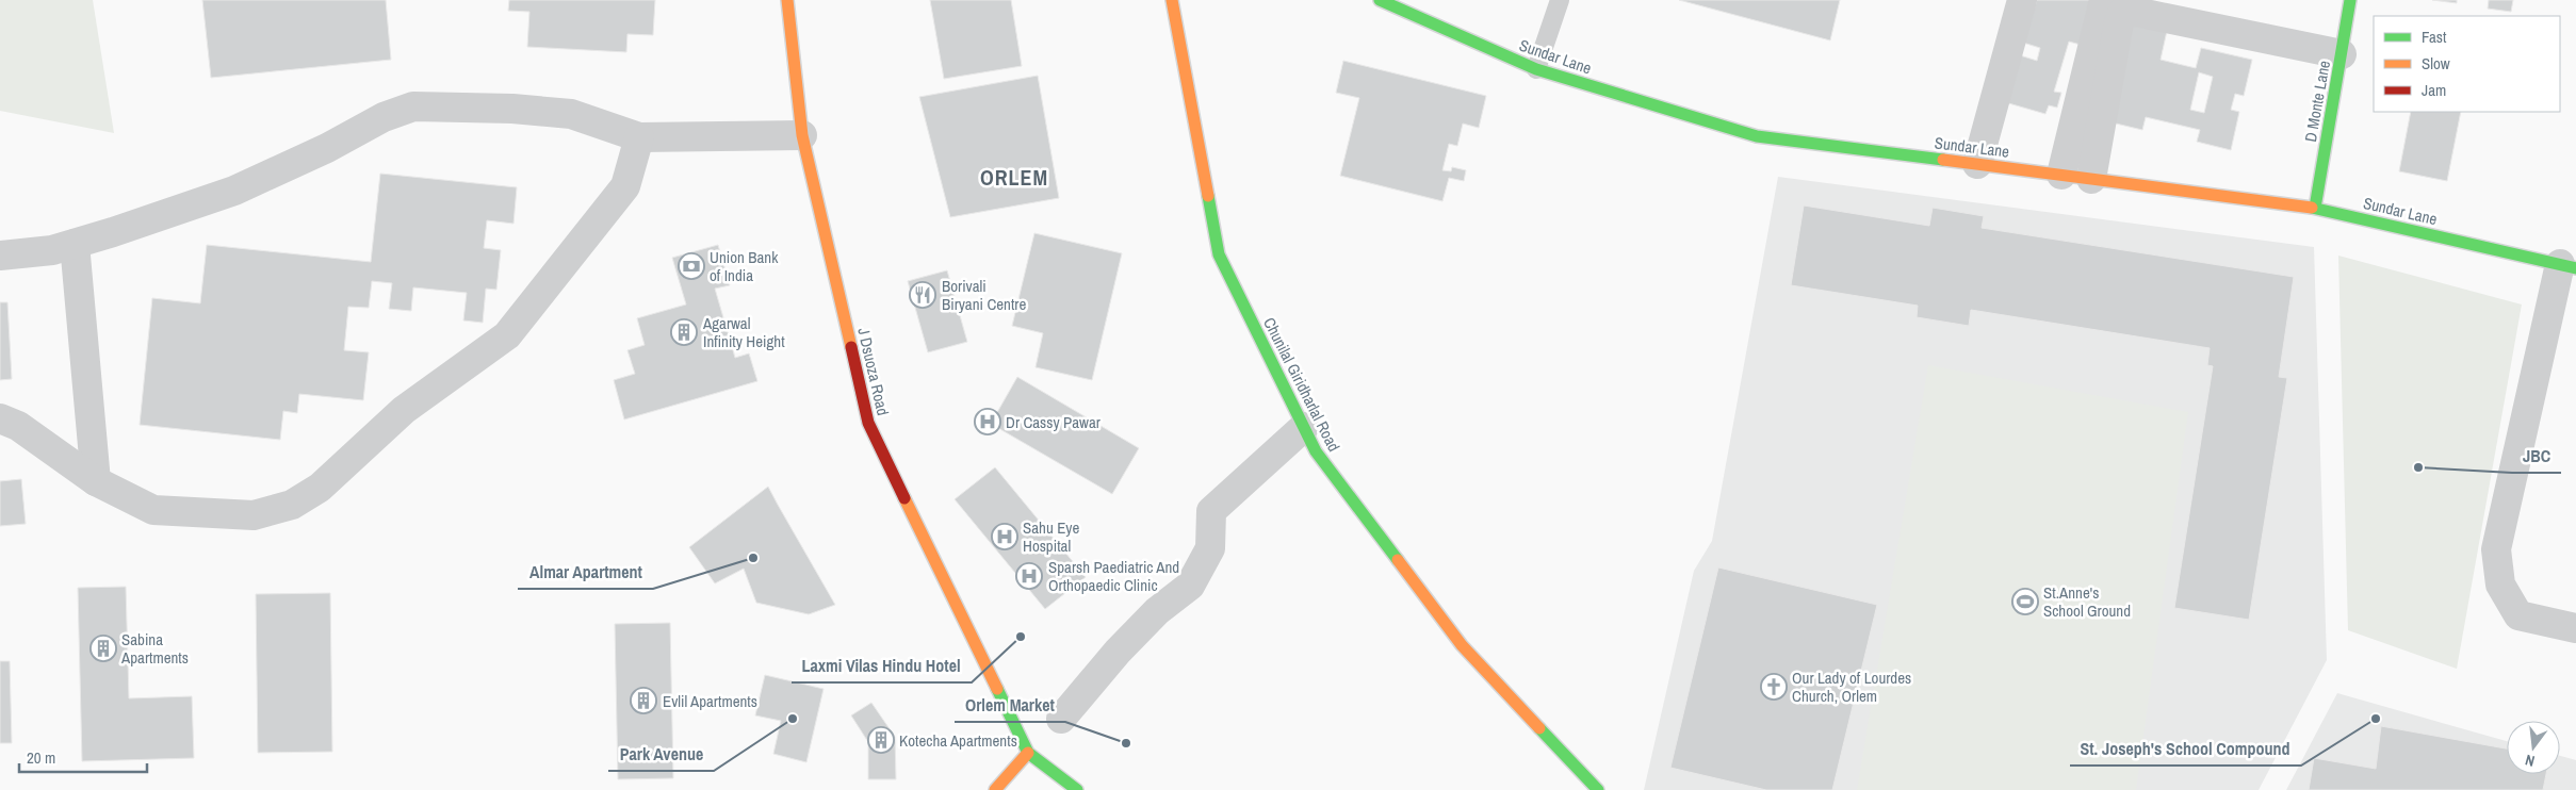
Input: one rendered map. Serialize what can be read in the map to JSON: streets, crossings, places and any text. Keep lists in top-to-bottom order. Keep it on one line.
{"streets":{"main road":["Sundar Lane","D Monte Lane","J Dsuoza Road","Chunilal Giridharlal Road"]},"crossings":[["Sundar Lane","D Monte Lane"]],"districts":["ORLEM"],"places":{"bank":["Union Bank of India"],"restaurant":["Borivali Biryani Centre"],"building":["Agarwal Infinity Height","Sabina Apartments","Evlil Apartments","Kotecha Apartments"],"hospital":["Dr Cassy Pawar","Sahu Eye Hospital","Sparsh Paediatric And Orthopaedic Clinic"],"other":["JBC","Almar Apartment","Laxmi Vilas Hindu Hotel","Park Avenue","St. Joseph's School Compound","Orlem Market"],"sports":["St.Anne's School Ground"],"church":["Our Lady of Lourdes Church, Orlem"]},"legend":["Fast","Slow","Jam"],"scale_bar":"20 m","north":"bottom"}
